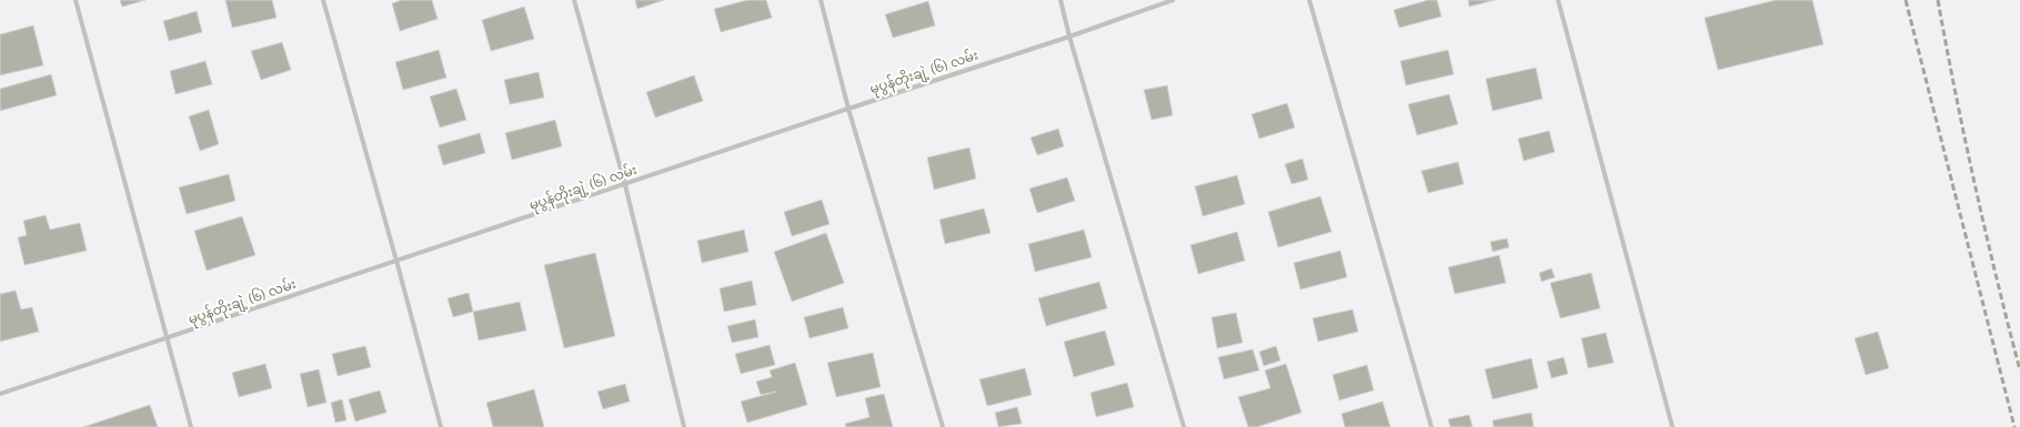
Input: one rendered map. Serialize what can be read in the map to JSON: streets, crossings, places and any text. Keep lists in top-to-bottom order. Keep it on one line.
{"streets":{"street":["မုပွန်တိုးချဲ့ (၆) လမ်း"]}}
